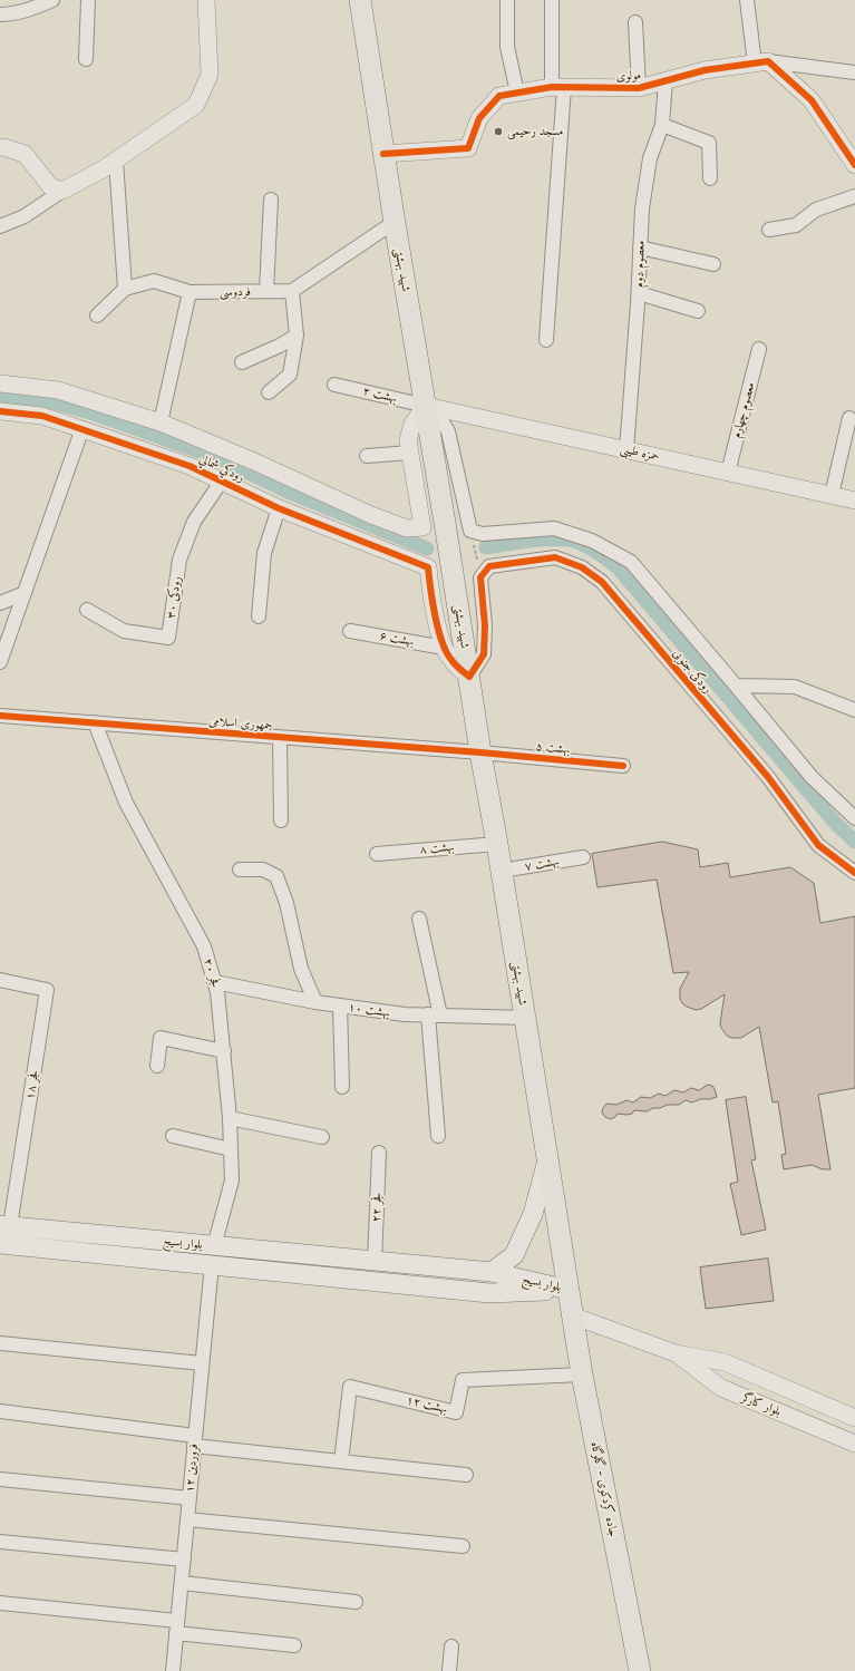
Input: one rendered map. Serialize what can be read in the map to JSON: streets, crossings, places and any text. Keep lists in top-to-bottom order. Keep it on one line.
{"streets":{"main road":["شهید بهشتی","بلوار بسیج","جاده کردکوی - گلوگاه"],"street":["مولوی","معصوم دوم","فردوسی","بهشت ۲","معصوم چهارم","حمزه طیبی","رودکي شمالي","رودکی ۳۰","بهشت ۶","رودکی جنوبی","جمهوری اسلامی","بهشت ۵","بهشت ۸","بهشت ۷","فجر ۲۰","بهشت ۱۰","فجر ۱۸","فجر ۲۲","بهشت ۱۲","بلوار کارگر","۱۲ فروردین"]},"crossings":[["مولوی","معصوم دوم"],["مولوی","شهید بهشتی"],["معصوم دوم","حمزه طیبی"],["شهید بهشتی","بهشت ۲"],["شهید بهشتی","حمزه طیبی"],["شهید بهشتی","جمهوری اسلامی"],["شهید بهشتی","بهشت ۵"],["شهید بهشتی","بهشت ۸"],["شهید بهشتی","بهشت ۷"],["شهید بهشتی","بهشت ۱۰"],["شهید بهشتی","بلوار بسیج"],["شهید بهشتی","بلوار کارگر"],["شهید بهشتی","جاده کردکوی - گلوگاه"],["بهشت ۲","حمزه طیبی"],["معصوم چهارم","حمزه طیبی"],["رودکي شمالي","رودکی ۳۰"],["رودکي شمالي","بهشت ۶"],["جمهوری اسلامی","بهشت ۵"],["جمهوری اسلامی","فجر ۲۰"],["فجر ۲۰","بهشت ۱۰"],["فجر ۲۰","بلوار بسیج"],["فجر ۲۰","۱۲ فروردین"],["فجر ۱۸","بلوار بسیج"],["فجر ۲۲","بلوار بسیج"],["بلوار بسیج","بلوار کارگر"],["بلوار بسیج","۱۲ فروردین"],["بلوار بسیج","جاده کردکوی - گلوگاه"],["بهشت ۱۲","جاده کردکوی - گلوگاه"],["بلوار کارگر","جاده کردکوی - گلوگاه"]],"places":["مسجد رحیمی"]}
